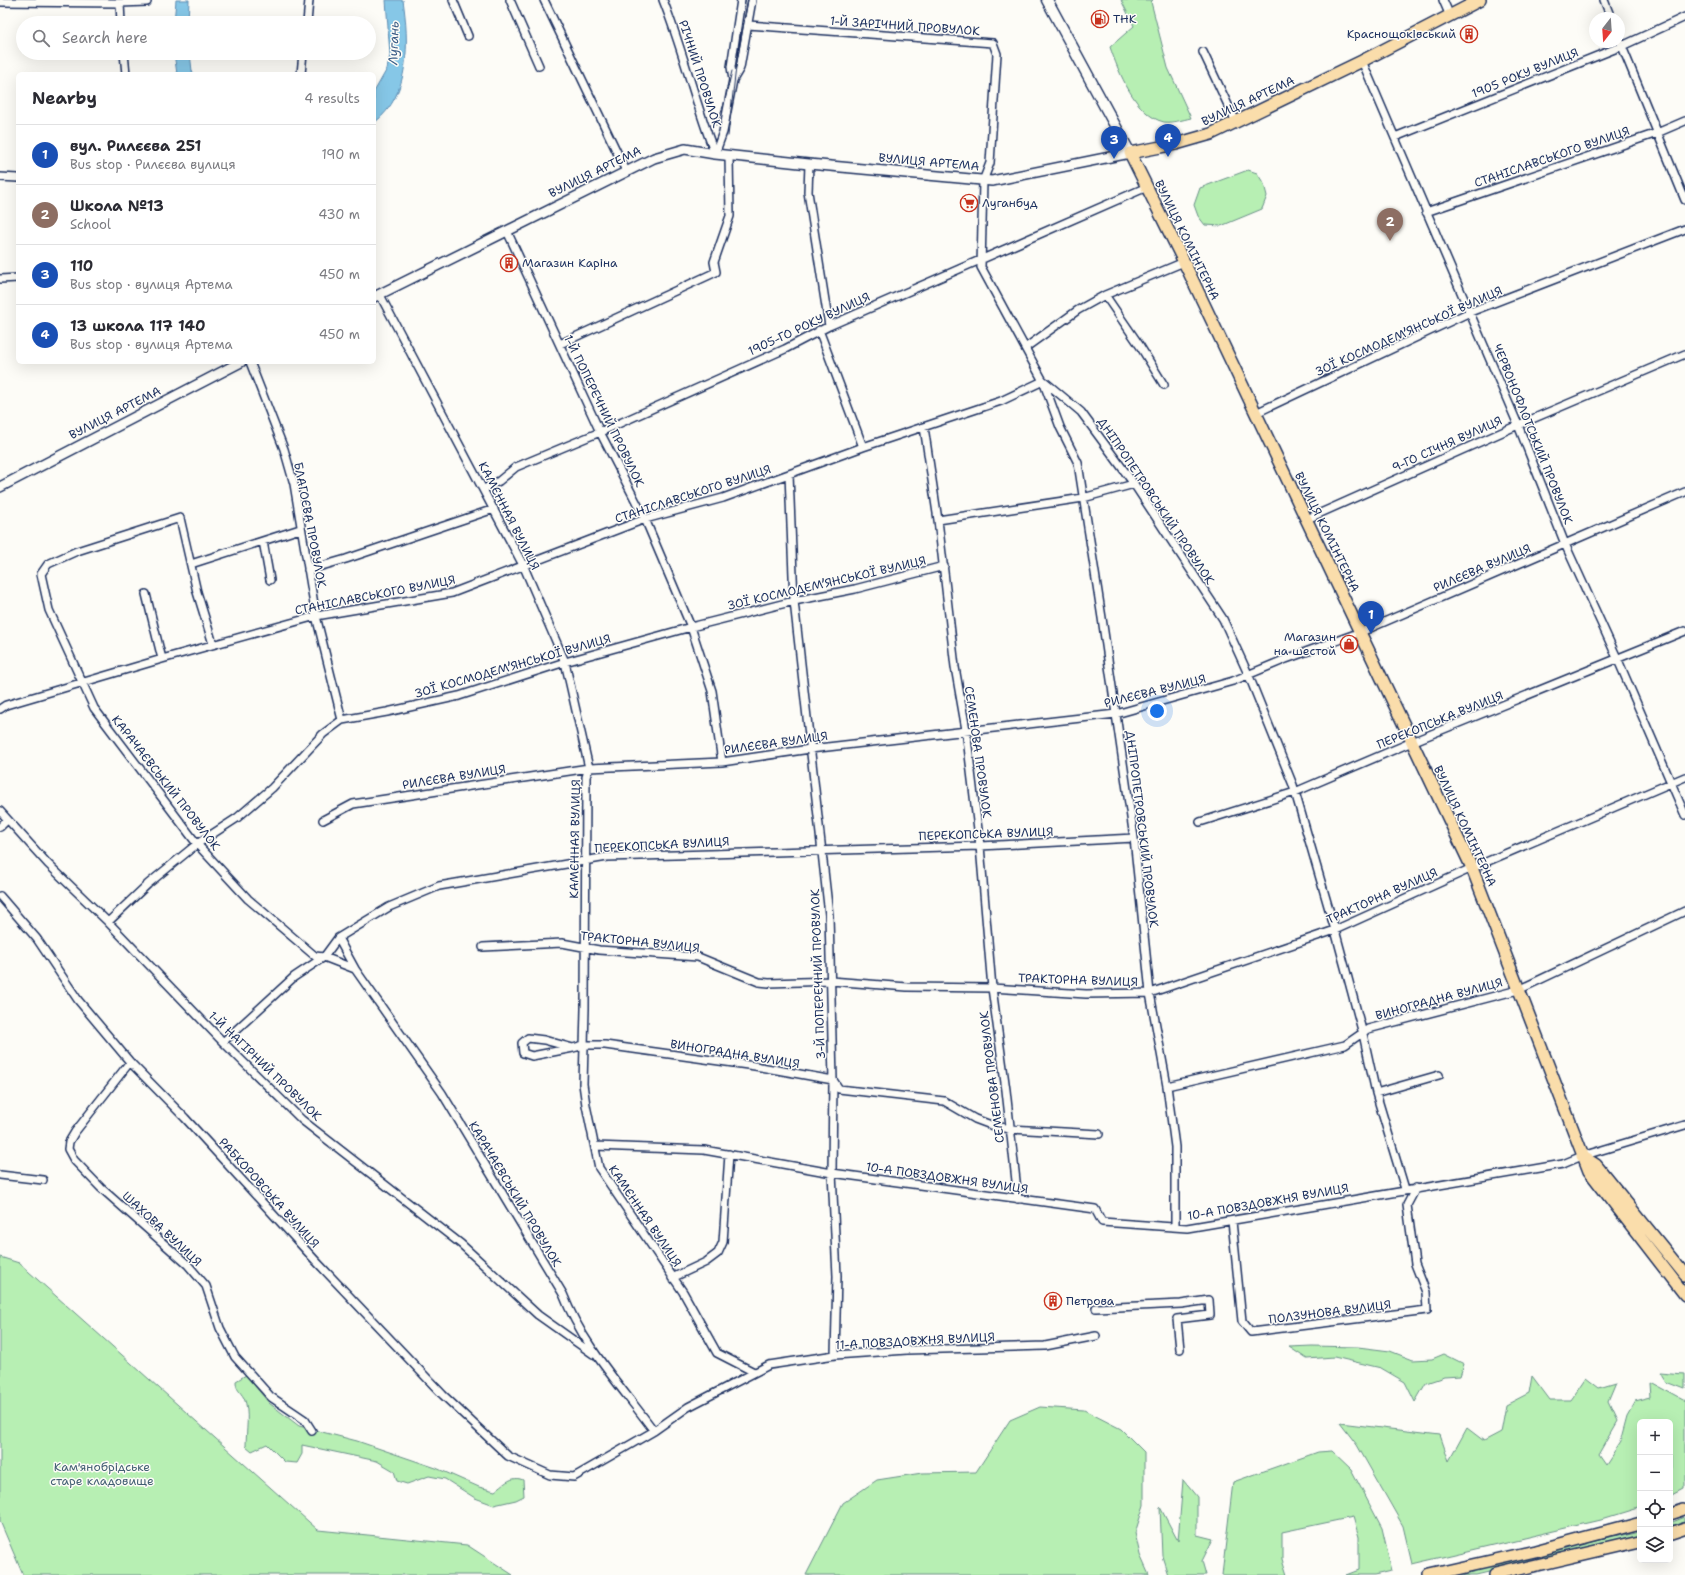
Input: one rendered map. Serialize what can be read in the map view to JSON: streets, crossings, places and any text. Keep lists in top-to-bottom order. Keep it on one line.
{"streets":{"main road":["ВУЛИЦЯ АРТЕМА","ВУЛИЦЯ КОМІНТЕРНА"],"street":["1-Й ЗАРІЧНИЙ ПРОВУЛОК","1905 РОКУ ВУЛИЦЯ","РІЧНИЙ ПРОВУЛОК","СТАНІСЛАВСЬКОГО ВУЛИЦЯ","1905-ГО РОКУ ВУЛИЦЯ","ЗОЇ КОСМОДЕМ’ЯНСЬКОЇ ВУЛИЦЯ","1-Й ПОПЕРЕЧНИЙ ПРОВУЛОК","ЧЕРВОНОФЛОТСЬКИЙ ПРОВУЛОК","9-ГО СІЧНЯ ВУЛИЦЯ","ДНІПРОПЕТРОВСЬКИЙ ПРОВУЛОК","КАМЄННАЯ ВУЛИЦЯ","БЛАГОЄВА ПРОВУЛОК","РИЛЄЄВА ВУЛИЦЯ","ПЕРЕКОПСЬКА ВУЛИЦЯ","СЕМЕНОВА ПРОВУЛОК","КАРАЧАЄВСЬКИЙ ПРОВУЛОК","ТРАКТОРНА ВУЛИЦЯ","3-Й ПОПЕРЕЧНИЙ ПРОВУЛОК","ВИНОГРАДНА ВУЛИЦЯ","1-Й НАГІРНИЙ ПРОВУЛОК","10-А ПОВЗДОВЖНЯ ВУЛИЦЯ","РАБКОРОВСЬКА ВУЛИЦЯ","ШАХОВА ВУЛИЦЯ","ПОЛЗУНОВА ВУЛИЦЯ","11-А ПОВЗДОВЖНЯ ВУЛИЦЯ"]},"crossings":[["1-Й ЗАРІЧНИЙ ПРОВУЛОК","ВУЛИЦЯ АРТЕМА"],["1905 РОКУ ВУЛИЦЯ","ЧЕРВОНОФЛОТСЬКИЙ ПРОВУЛОК"],["РІЧНИЙ ПРОВУЛОК","ВУЛИЦЯ АРТЕМА"],["ВУЛИЦЯ АРТЕМА","ВУЛИЦЯ КОМІНТЕРНА"],["ВУЛИЦЯ АРТЕМА","1-Й ПОПЕРЕЧНИЙ ПРОВУЛОК"],["ВУЛИЦЯ АРТЕМА","ЧЕРВОНОФЛОТСЬКИЙ ПРОВУЛОК"],["ВУЛИЦЯ АРТЕМА","КАМЄННАЯ ВУЛИЦЯ"],["СТАНІСЛАВСЬКОГО ВУЛИЦЯ","1-Й ПОПЕРЕЧНИЙ ПРОВУЛОК"],["СТАНІСЛАВСЬКОГО ВУЛИЦЯ","ЧЕРВОНОФЛОТСЬКИЙ ПРОВУЛОК"],["СТАНІСЛАВСЬКОГО ВУЛИЦЯ","ДНІПРОПЕТРОВСЬКИЙ ПРОВУЛОК"],["СТАНІСЛАВСЬКОГО ВУЛИЦЯ","КАМЄННАЯ ВУЛИЦЯ"],["СТАНІСЛАВСЬКОГО ВУЛИЦЯ","БЛАГОЄВА ПРОВУЛОК"],["СТАНІСЛАВСЬКОГО ВУЛИЦЯ","СЕМЕНОВА ПРОВУЛОК"],["СТАНІСЛАВСЬКОГО ВУЛИЦЯ","КАРАЧАЄВСЬКИЙ ПРОВУЛОК"],["СТАНІСЛАВСЬКОГО ВУЛИЦЯ","3-Й ПОПЕРЕЧНИЙ ПРОВУЛОК"],["ВУЛИЦЯ КОМІНТЕРНА","1905-ГО РОКУ ВУЛИЦЯ"],["ВУЛИЦЯ КОМІНТЕРНА","ЗОЇ КОСМОДЕМ’ЯНСЬКОЇ ВУЛИЦЯ"],["ВУЛИЦЯ КОМІНТЕРНА","9-ГО СІЧНЯ ВУЛИЦЯ"],["ВУЛИЦЯ КОМІНТЕРНА","РИЛЄЄВА ВУЛИЦЯ"],["ВУЛИЦЯ КОМІНТЕРНА","ПЕРЕКОПСЬКА ВУЛИЦЯ"],["ВУЛИЦЯ КОМІНТЕРНА","ТРАКТОРНА ВУЛИЦЯ"],["ВУЛИЦЯ КОМІНТЕРНА","ВИНОГРАДНА ВУЛИЦЯ"],["ВУЛИЦЯ КОМІНТЕРНА","10-А ПОВЗДОВЖНЯ ВУЛИЦЯ"],["1905-ГО РОКУ ВУЛИЦЯ","1-Й ПОПЕРЕЧНИЙ ПРОВУЛОК"],["1905-ГО РОКУ ВУЛИЦЯ","КАМЄННАЯ ВУЛИЦЯ"],["ЗОЇ КОСМОДЕМ’ЯНСЬКОЇ ВУЛИЦЯ","1-Й ПОПЕРЕЧНИЙ ПРОВУЛОК"],["ЗОЇ КОСМОДЕМ’ЯНСЬКОЇ ВУЛИЦЯ","ЧЕРВОНОФЛОТСЬКИЙ ПРОВУЛОК"],["ЗОЇ КОСМОДЕМ’ЯНСЬКОЇ ВУЛИЦЯ","КАМЄННАЯ ВУЛИЦЯ"],["ЗОЇ КОСМОДЕМ’ЯНСЬКОЇ ВУЛИЦЯ","БЛАГОЄВА ПРОВУЛОК"],["ЗОЇ КОСМОДЕМ’ЯНСЬКОЇ ВУЛИЦЯ","СЕМЕНОВА ПРОВУЛОК"],["ЗОЇ КОСМОДЕМ’ЯНСЬКОЇ ВУЛИЦЯ","КАРАЧАЄВСЬКИЙ ПРОВУЛОК"],["ЗОЇ КОСМОДЕМ’ЯНСЬКОЇ ВУЛИЦЯ","3-Й ПОПЕРЕЧНИЙ ПРОВУЛОК"],["ЗОЇ КОСМОДЕМ’ЯНСЬКОЇ ВУЛИЦЯ","1-Й НАГІРНИЙ ПРОВУЛОК"],["1-Й ПОПЕРЕЧНИЙ ПРОВУЛОК","РИЛЄЄВА ВУЛИЦЯ"],["ЧЕРВОНОФЛОТСЬКИЙ ПРОВУЛОК","9-ГО СІЧНЯ ВУЛИЦЯ"],["ЧЕРВОНОФЛОТСЬКИЙ ПРОВУЛОК","РИЛЄЄВА ВУЛИЦЯ"],["ЧЕРВОНОФЛОТСЬКИЙ ПРОВУЛОК","ПЕРЕКОПСЬКА ВУЛИЦЯ"],["ЧЕРВОНОФЛОТСЬКИЙ ПРОВУЛОК","ТРАКТОРНА ВУЛИЦЯ"],["ДНІПРОПЕТРОВСЬКИЙ ПРОВУЛОК","РИЛЄЄВА ВУЛИЦЯ"],["ДНІПРОПЕТРОВСЬКИЙ ПРОВУЛОК","ПЕРЕКОПСЬКА ВУЛИЦЯ"],["ДНІПРОПЕТРОВСЬКИЙ ПРОВУЛОК","ТРАКТОРНА ВУЛИЦЯ"],["ДНІПРОПЕТРОВСЬКИЙ ПРОВУЛОК","ВИНОГРАДНА ВУЛИЦЯ"],["ДНІПРОПЕТРОВСЬКИЙ ПРОВУЛОК","10-А ПОВЗДОВЖНЯ ВУЛИЦЯ"],["КАМЄННАЯ ВУЛИЦЯ","РИЛЄЄВА ВУЛИЦЯ"],["КАМЄННАЯ ВУЛИЦЯ","ПЕРЕКОПСЬКА ВУЛИЦЯ"],["КАМЄННАЯ ВУЛИЦЯ","ТРАКТОРНА ВУЛИЦЯ"],["КАМЄННАЯ ВУЛИЦЯ","ВИНОГРАДНА ВУЛИЦЯ"],["КАМЄННАЯ ВУЛИЦЯ","10-А ПОВЗДОВЖНЯ ВУЛИЦЯ"],["КАМЄННАЯ ВУЛИЦЯ","11-А ПОВЗДОВЖНЯ ВУЛИЦЯ"],["РИЛЄЄВА ВУЛИЦЯ","СЕМЕНОВА ПРОВУЛОК"],["РИЛЄЄВА ВУЛИЦЯ","3-Й ПОПЕРЕЧНИЙ ПРОВУЛОК"],["ПЕРЕКОПСЬКА ВУЛИЦЯ","СЕМЕНОВА ПРОВУЛОК"],["ПЕРЕКОПСЬКА ВУЛИЦЯ","КАРАЧАЄВСЬКИЙ ПРОВУЛОК"],["ПЕРЕКОПСЬКА ВУЛИЦЯ","3-Й ПОПЕРЕЧНИЙ ПРОВУЛОК"],["ПЕРЕКОПСЬКА ВУЛИЦЯ","1-Й НАГІРНИЙ ПРОВУЛОК"],["СЕМЕНОВА ПРОВУЛОК","ТРАКТОРНА ВУЛИЦЯ"],["СЕМЕНОВА ПРОВУЛОК","ВИНОГРАДНА ВУЛИЦЯ"],["СЕМЕНОВА ПРОВУЛОК","10-А ПОВЗДОВЖНЯ ВУЛИЦЯ"],["КАРАЧАЄВСЬКИЙ ПРОВУЛОК","1-Й НАГІРНИЙ ПРОВУЛОК"],["КАРАЧАЄВСЬКИЙ ПРОВУЛОК","11-А ПОВЗДОВЖНЯ ВУЛИЦЯ"],["ТРАКТОРНА ВУЛИЦЯ","3-Й ПОПЕРЕЧНИЙ ПРОВУЛОК"],["3-Й ПОПЕРЕЧНИЙ ПРОВУЛОК","ВИНОГРАДНА ВУЛИЦЯ"],["3-Й ПОПЕРЕЧНИЙ ПРОВУЛОК","10-А ПОВЗДОВЖНЯ ВУЛИЦЯ"],["3-Й ПОПЕРЕЧНИЙ ПРОВУЛОК","11-А ПОВЗДОВЖНЯ ВУЛИЦЯ"],["10-А ПОВЗДОВЖНЯ ВУЛИЦЯ","ПОЛЗУНОВА ВУЛИЦЯ"],["РАБКОРОВСЬКА ВУЛИЦЯ","ШАХОВА ВУЛИЦЯ"],["РАБКОРОВСЬКА ВУЛИЦЯ","11-А ПОВЗДОВЖНЯ ВУЛИЦЯ"]],"water":["Лугань"],"parks":["Кам'янобрідське старе кладовище"],"places":{"fuel station":["ТНК"],"building":["Краснощоківський","Магазин Каріна","Петрова"],"supermarket":["Луганбуд"],"shop":["Магазин на шестой"]},"north":"bottom","page":{"search":"Search here","heading":["Nearby","4 results"],"pins":["4","3","2","1"],"list":[{"mark":"1","name":"вул. Рилєєва 251","note":"Bus stop · Рилєєва вулиця","value":"190 m"},{"mark":"2","name":"Школа №13","note":"School","value":"430 m"},{"mark":"3","name":"110","note":"Bus stop · вулиця Артема","value":"450 m"},{"mark":"4","name":"13 школа 117 140","note":"Bus stop · вулиця Артема","value":"450 m"}],"map_buttons":["+","−"]}}
